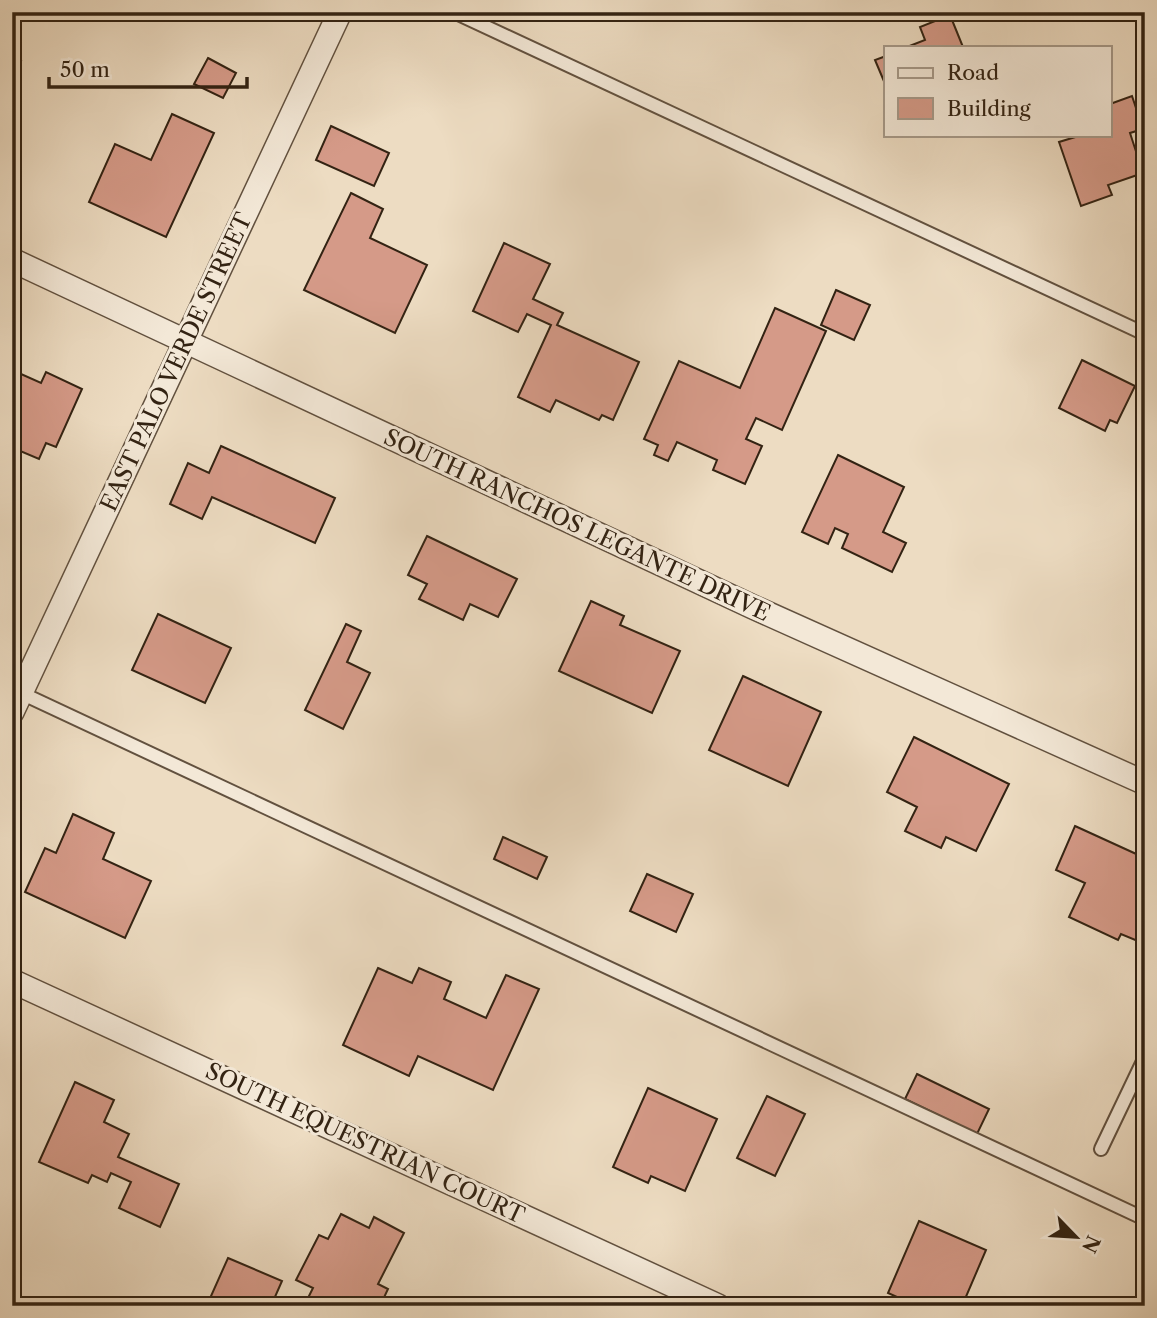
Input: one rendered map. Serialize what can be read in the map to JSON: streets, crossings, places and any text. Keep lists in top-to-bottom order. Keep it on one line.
{"streets":{"street":["EAST PALO VERDE STREET","SOUTH RANCHOS LEGANTE DRIVE","SOUTH EQUESTRIAN COURT"]},"crossings":[["EAST PALO VERDE STREET","SOUTH RANCHOS LEGANTE DRIVE"]],"legend":["Road","Building"],"scale_bar":"50 m","north":"bottom right"}
